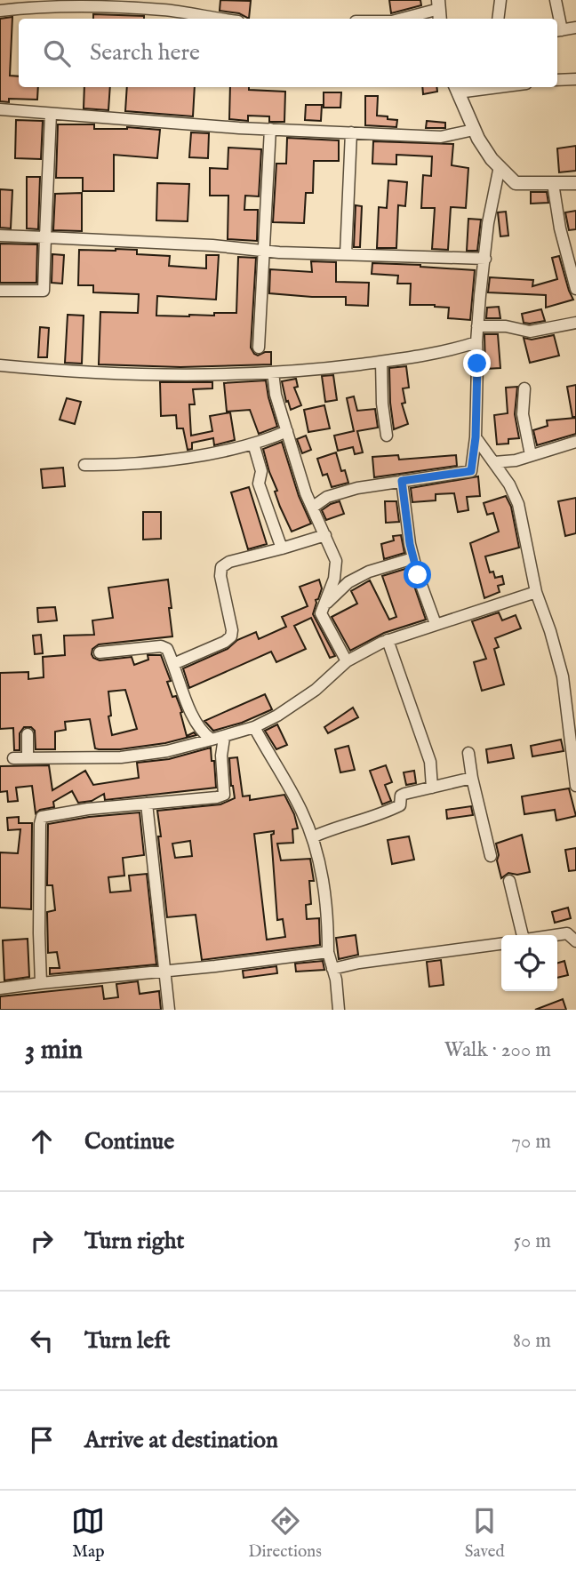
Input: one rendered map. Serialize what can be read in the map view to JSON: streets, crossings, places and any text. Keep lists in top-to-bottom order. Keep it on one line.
{"page":{"search":"Search here","heading":["3 min","Walk · 200 m"],"list":[["Continue","70 m"],["Turn right","50 m"],["Turn left","80 m"],"Arrive at destination"],"nav":["Map","Directions","Saved"]}}
